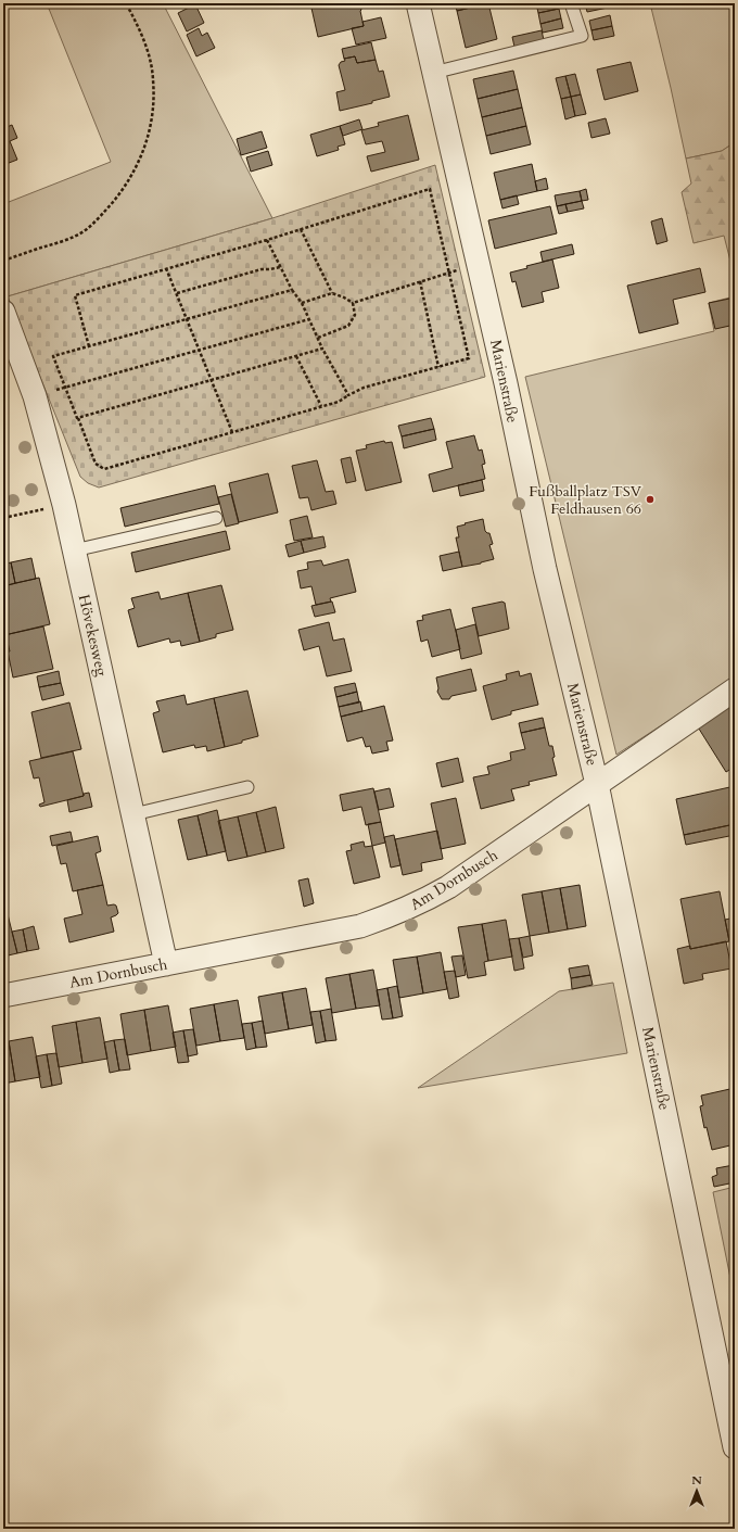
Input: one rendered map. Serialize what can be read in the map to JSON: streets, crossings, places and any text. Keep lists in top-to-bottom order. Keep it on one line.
{"streets":{"street":["Marienstraße","Hövekesweg","Am Dornbusch"]},"crossings":[["Marienstraße","Am Dornbusch"],["Hövekesweg","Am Dornbusch"]],"places":["Fußballplatz TSV Feldhausen 66"],"north":"top"}
